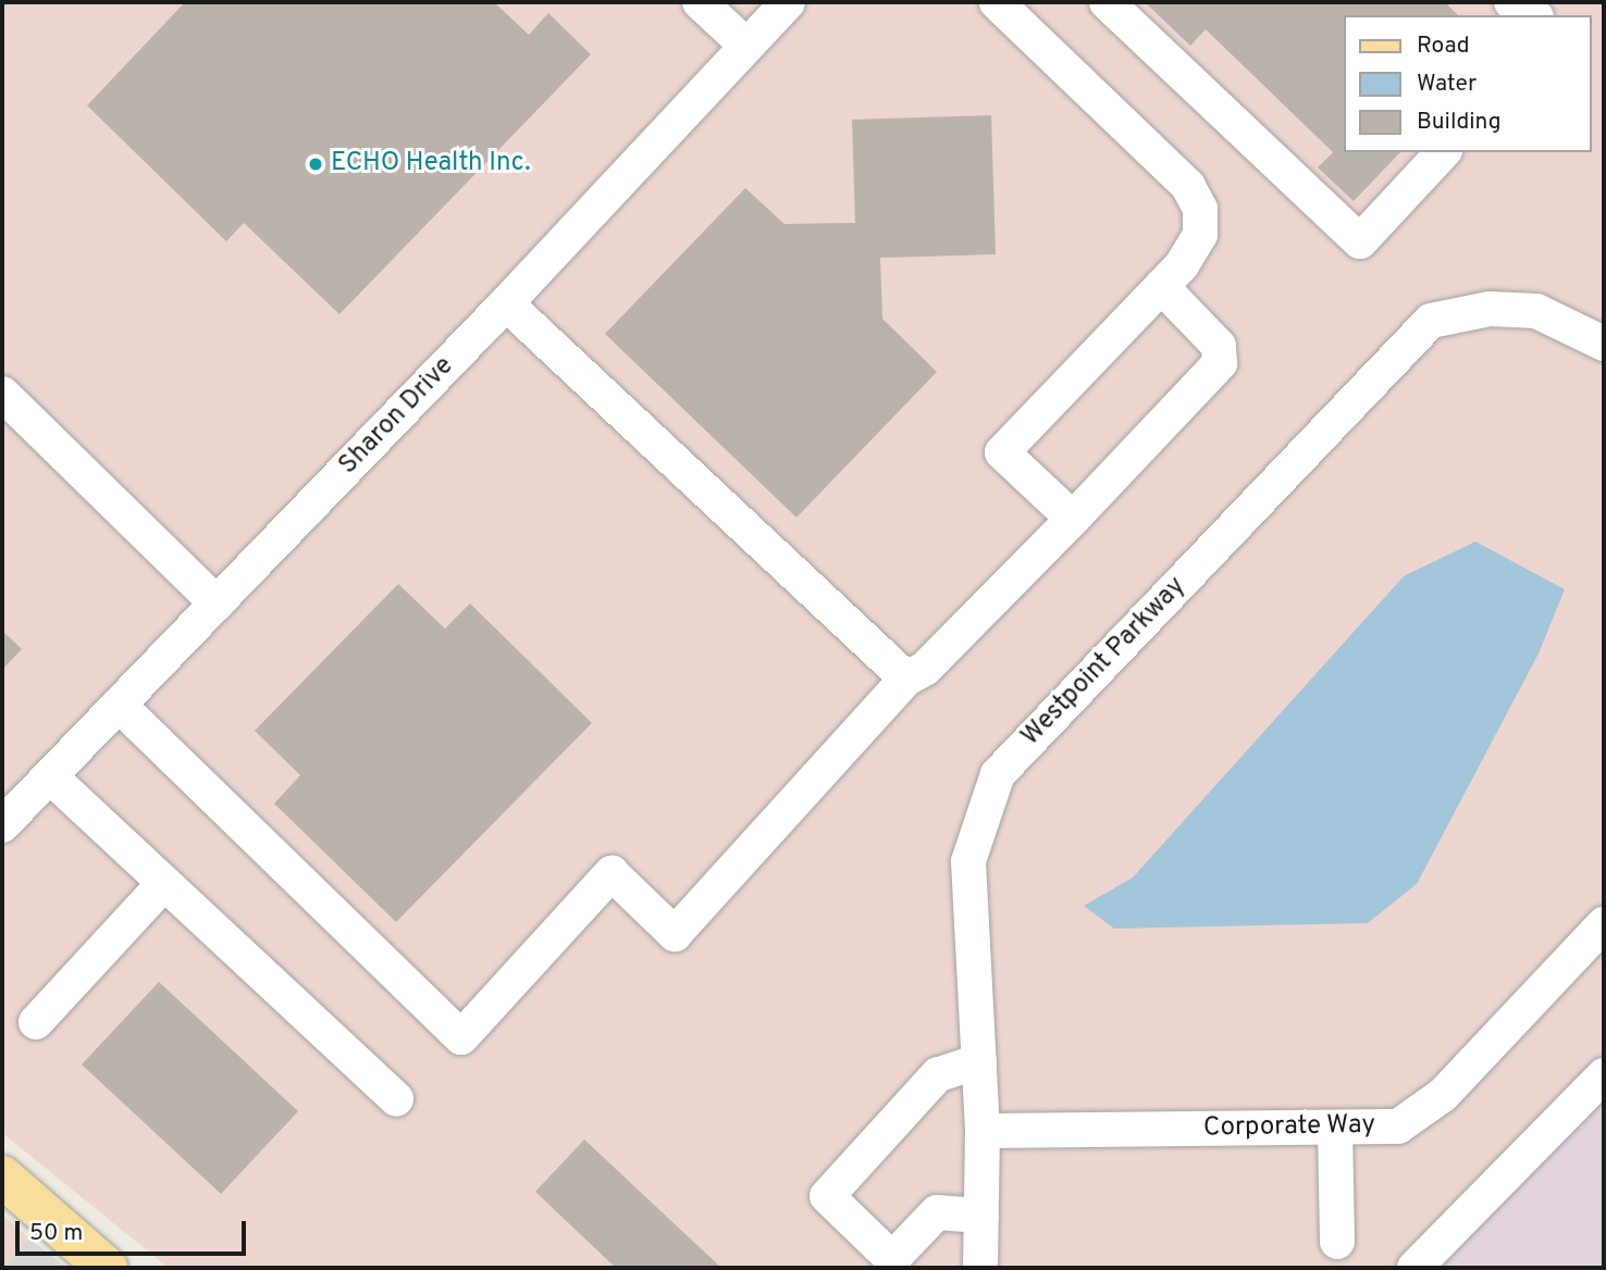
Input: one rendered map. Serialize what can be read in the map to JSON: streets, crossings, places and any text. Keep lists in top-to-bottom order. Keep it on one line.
{"streets":{"street":["Sharon Drive","Westpoint Parkway","Corporate Way"]},"crossings":[["Westpoint Parkway","Corporate Way"]],"places":["ECHO Health Inc."],"legend":["Road","Water","Building"],"scale_bar":"50 m"}
